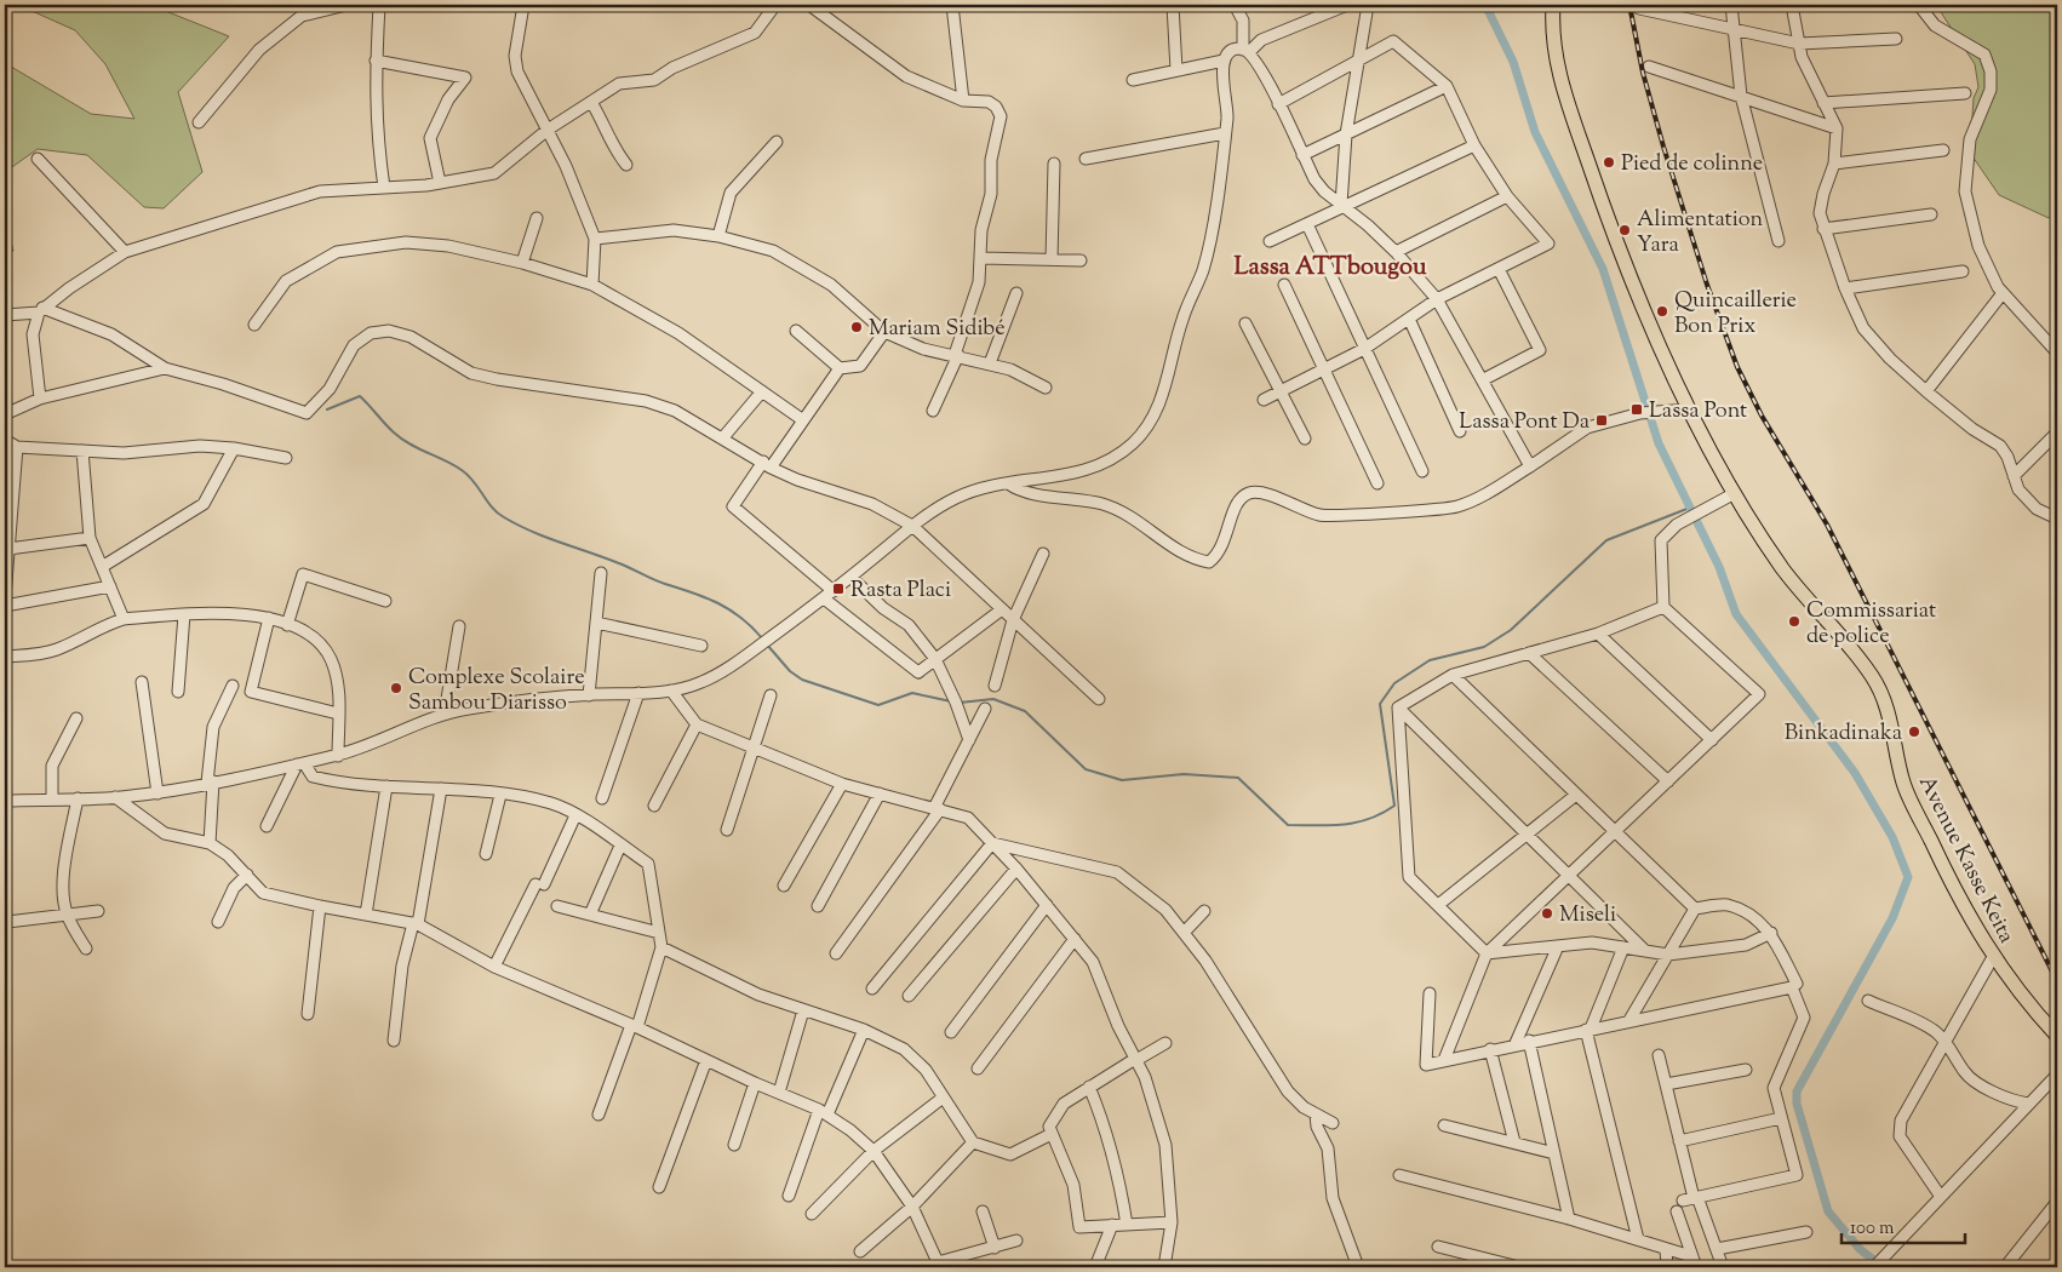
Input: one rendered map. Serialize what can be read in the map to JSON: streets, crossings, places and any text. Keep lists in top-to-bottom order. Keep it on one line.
{"streets":{"main road":["Avenue Kasse Keita"]},"districts":["Lassa ATTbougou"],"places":{"other":["Pied de colinne","Alimentation Yara","Quincaillerie Bon Prix","Mariam Sidibé","Commissariat de police","Complexe Scolaire Sambou Diarisso","Binkadinaka","Miseli"],"transit":["Lassa Pont","Lassa Pont Da","Rasta Placi"]},"scale_bar":"100 m"}
